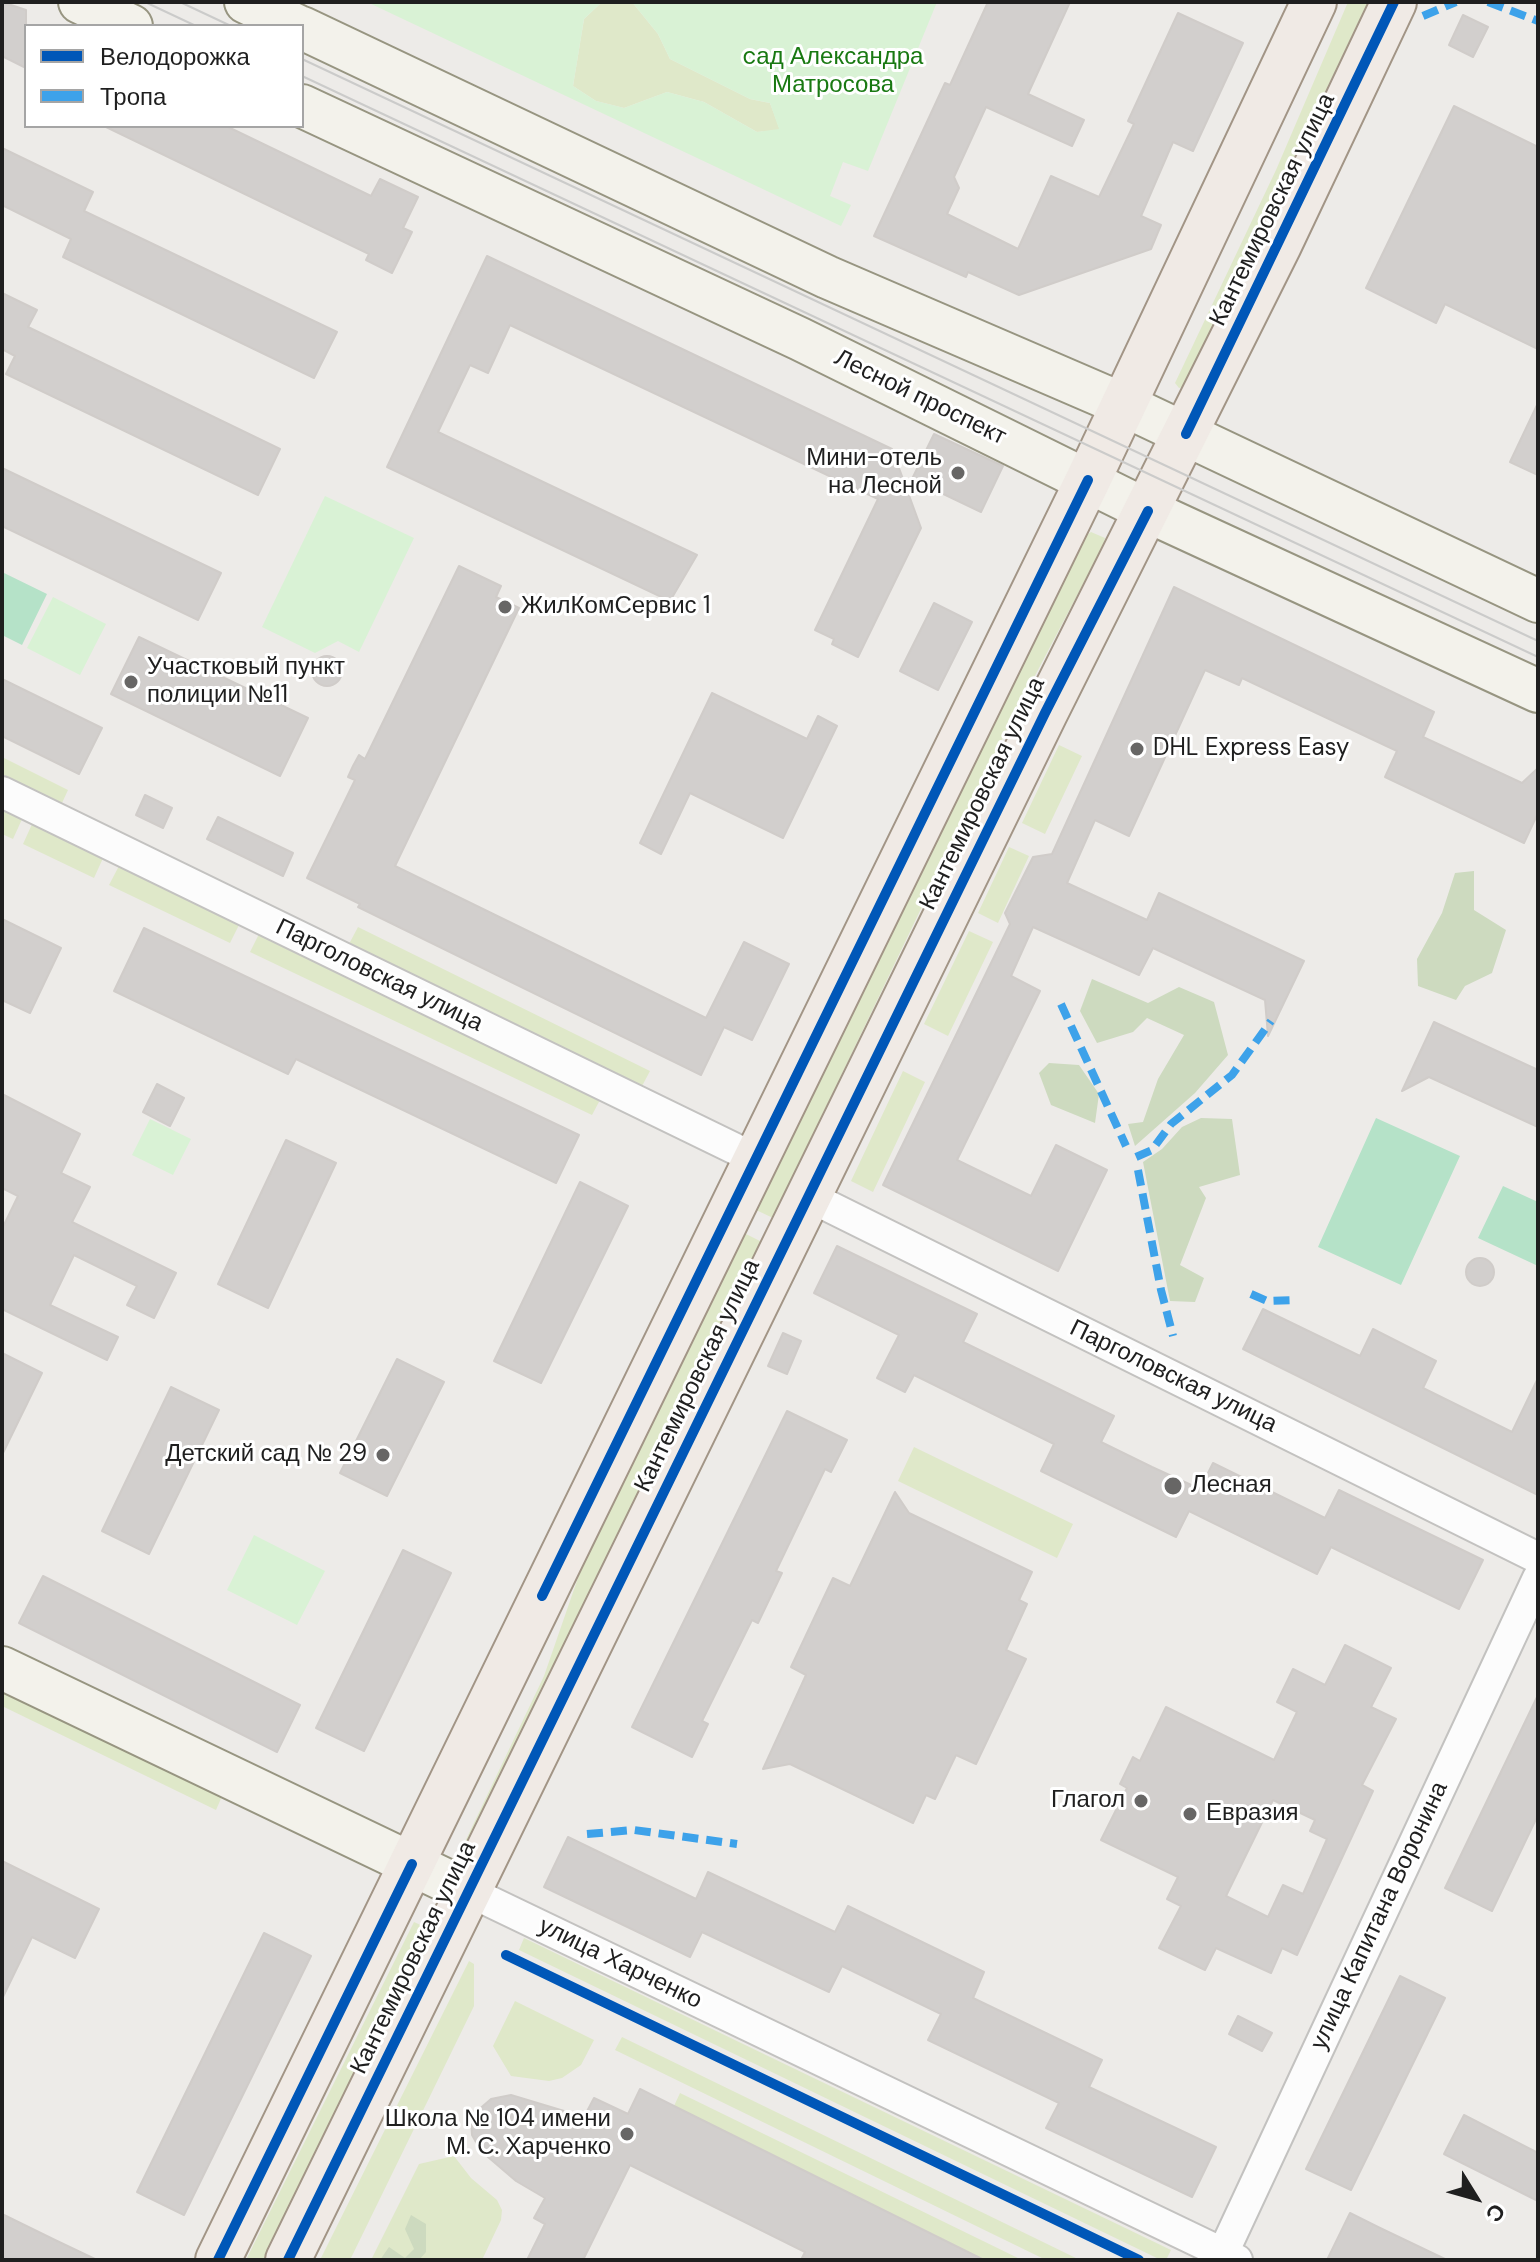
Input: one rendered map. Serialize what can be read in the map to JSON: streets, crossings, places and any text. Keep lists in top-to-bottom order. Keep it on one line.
{"streets":{"main road":["Кантемировская улица","Лесной проспект","улица Харченко"],"street":["Парголовская улица","улица Капитана Воронина"]},"crossings":[["Кантемировская улица","Лесной проспект"],["Кантемировская улица","Парголовская улица"],["Кантемировская улица","улица Харченко"],["улица Капитана Воронина","улица Харченко"]],"parks":["cад Александра Матросова"],"places":["Мини-отель на Лесной","ЖилКомСервис 1","Участковый пункт полиции №11","DHL Express Easy","Детский сад № 29","Лесная","Глагол","Евразия","Школа № 104 имени М. С. Харченко"],"legend":["Велодорожка","Тропа"],"north":"bottom right"}
